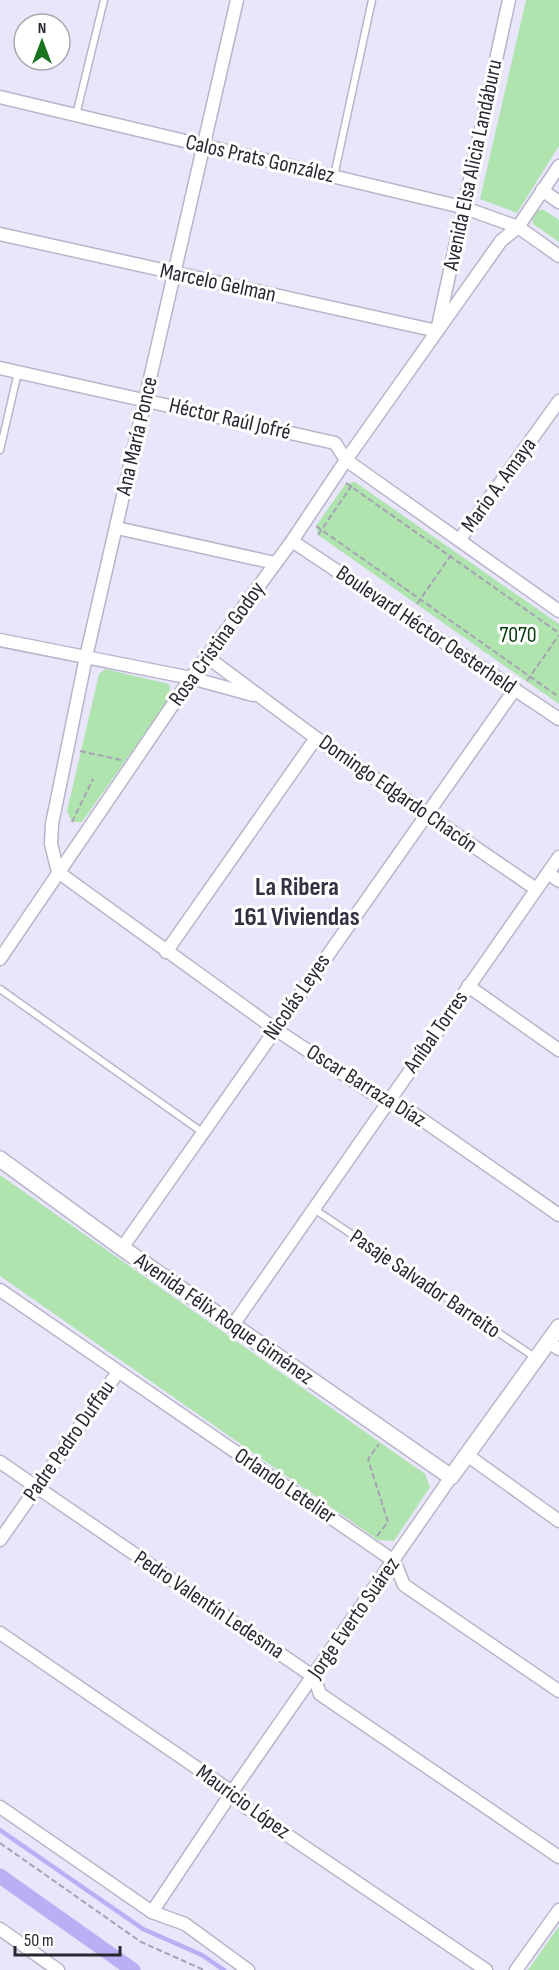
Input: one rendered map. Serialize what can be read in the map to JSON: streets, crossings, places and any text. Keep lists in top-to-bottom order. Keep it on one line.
{"streets":{"street":["Calos Prats González","Avenida Elsa Alicia Landáburu","Marcelo Gelman","Héctor Raúl Jofré","Ana María Ponce","Mario A. Amaya","Boulevard Héctor Oesterheld","Rosa Cristina Godoy","Domingo Edgardo Chacón","Nicolás Leyes","Aníbal Torres","Oscar Barraza Díaz","Avenida Félix Roque Giménez","Padre Pedro Duffau","Orlando Letelier","Pedro Valentín Ledesma","Jorge Everto Suárez","Mauricio López"],"lane":["Pasaje Salvador Barreito"]},"crossings":[["Calos Prats González","Avenida Elsa Alicia Landáburu"],["Calos Prats González","Ana María Ponce"],["Calos Prats González","Rosa Cristina Godoy"],["Avenida Elsa Alicia Landáburu","Marcelo Gelman"],["Avenida Elsa Alicia Landáburu","Rosa Cristina Godoy"],["Marcelo Gelman","Ana María Ponce"],["Marcelo Gelman","Rosa Cristina Godoy"],["Héctor Raúl Jofré","Ana María Ponce"],["Héctor Raúl Jofré","Rosa Cristina Godoy"],["Ana María Ponce","Rosa Cristina Godoy"],["Ana María Ponce","Domingo Edgardo Chacón"],["Ana María Ponce","Oscar Barraza Díaz"],["Boulevard Héctor Oesterheld","Rosa Cristina Godoy"],["Boulevard Héctor Oesterheld","Nicolás Leyes"],["Rosa Cristina Godoy","Domingo Edgardo Chacón"],["Rosa Cristina Godoy","Oscar Barraza Díaz"],["Domingo Edgardo Chacón","Nicolás Leyes"],["Domingo Edgardo Chacón","Aníbal Torres"],["Nicolás Leyes","Oscar Barraza Díaz"],["Nicolás Leyes","Avenida Félix Roque Giménez"],["Aníbal Torres","Oscar Barraza Díaz"],["Aníbal Torres","Pasaje Salvador Barreito"],["Aníbal Torres","Avenida Félix Roque Giménez"],["Pasaje Salvador Barreito","Jorge Everto Suárez"],["Avenida Félix Roque Giménez","Jorge Everto Suárez"],["Padre Pedro Duffau","Orlando Letelier"],["Padre Pedro Duffau","Pedro Valentín Ledesma"],["Orlando Letelier","Jorge Everto Suárez"],["Pedro Valentín Ledesma","Jorge Everto Suárez"],["Jorge Everto Suárez","Mauricio López"]],"districts":["La Ribera 161 Viviendas"],"parks":["7070"],"scale_bar":"50 m","north":"top"}
